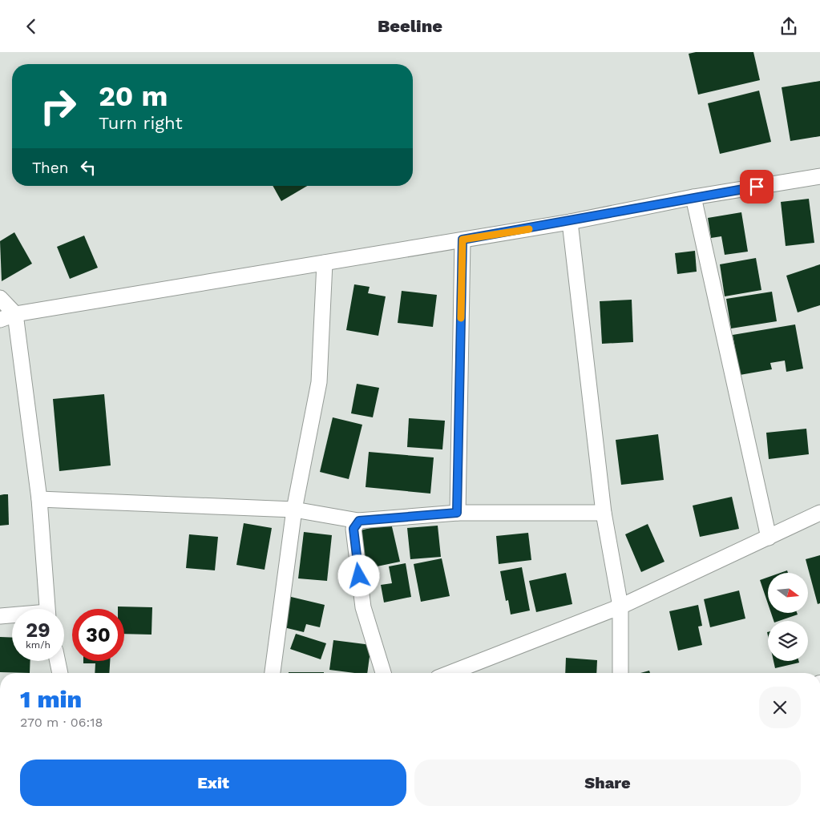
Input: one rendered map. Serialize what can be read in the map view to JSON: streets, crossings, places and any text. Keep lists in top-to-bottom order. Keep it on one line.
{"north":"right","page":{"header":"Beeline","turn":["20 m","Turn right"],"then":"Then","speed":"29 km/h","limit":"30","heading":["1 min","270 m · 06:18"],"buttons":["Exit","Share"]}}
